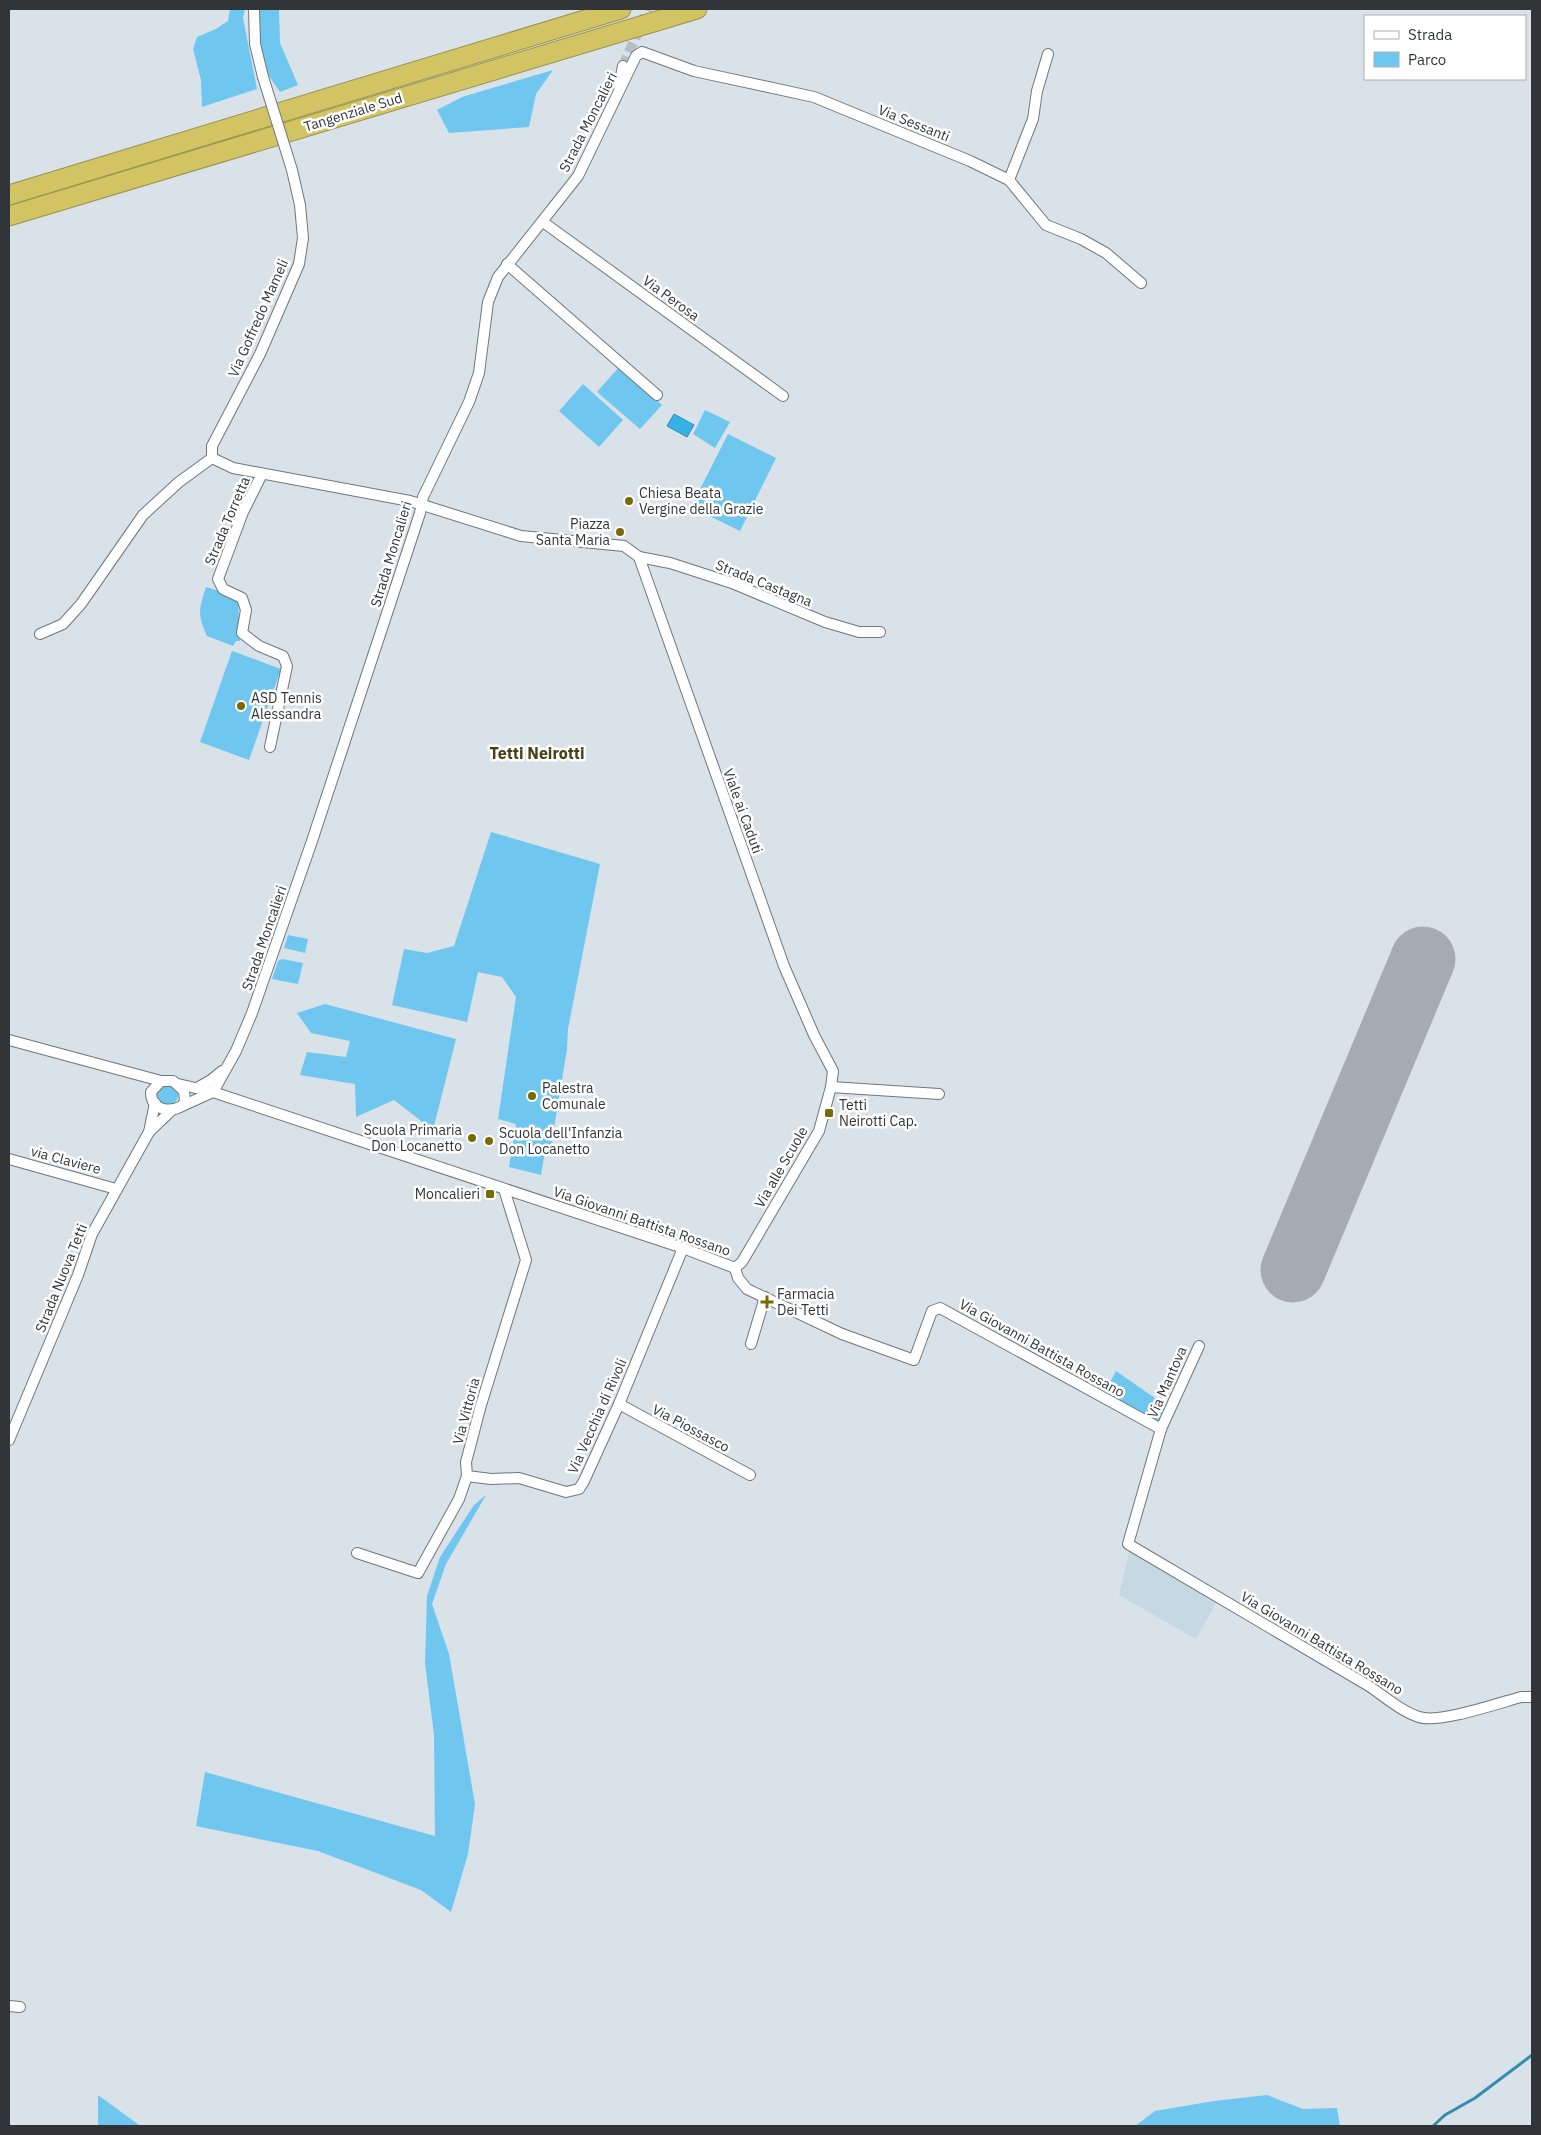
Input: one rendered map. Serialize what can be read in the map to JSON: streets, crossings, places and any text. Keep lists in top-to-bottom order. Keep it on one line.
{"streets":{"highway":["Tangenziale Sud"],"street":["Strada Moncalieri","Via Sessanti","Via Perosa","Via Goffredo Mameli","Strada Torretta","Strada Castagna","Viale ai Caduti","via Claviere","Via alle Scuole","Via Giovanni Battista Rossano","Strada Nuova Tetti","Via Mantova","Via Vittoria","Via Vecchia di Rivoli","Via Piossasco"]},"crossings":[["Strada Moncalieri","Via Sessanti"],["Strada Moncalieri","Via Perosa"],["Strada Moncalieri","Strada Castagna"],["Strada Moncalieri","Via Giovanni Battista Rossano"],["Via Goffredo Mameli","Strada Castagna"],["Strada Torretta","Strada Castagna"],["Strada Castagna","Viale ai Caduti"],["Viale ai Caduti","Via alle Scuole"],["via Claviere","Strada Nuova Tetti"],["Via alle Scuole","Via Giovanni Battista Rossano"],["Via Giovanni Battista Rossano","Strada Nuova Tetti"],["Via Giovanni Battista Rossano","Via Mantova"],["Via Giovanni Battista Rossano","Via Vittoria"],["Via Giovanni Battista Rossano","Via Vecchia di Rivoli"],["Via Vittoria","Via Vecchia di Rivoli"],["Via Vecchia di Rivoli","Via Piossasco"]],"districts":["Tetti Neirotti"],"places":{"other":["Chiesa Beata Vergine della Grazie","Piazza Santa Maria","ASD Tennis Alessandra","Palestra Comunale","Scuola Primaria Don Locanetto","Scuola dell'Infanzia Don Locanetto"],"transit":["Tetti Neirotti Cap.","Moncalieri"],"health":["Farmacia Dei Tetti"]},"legend":["Strada","Parco"]}
